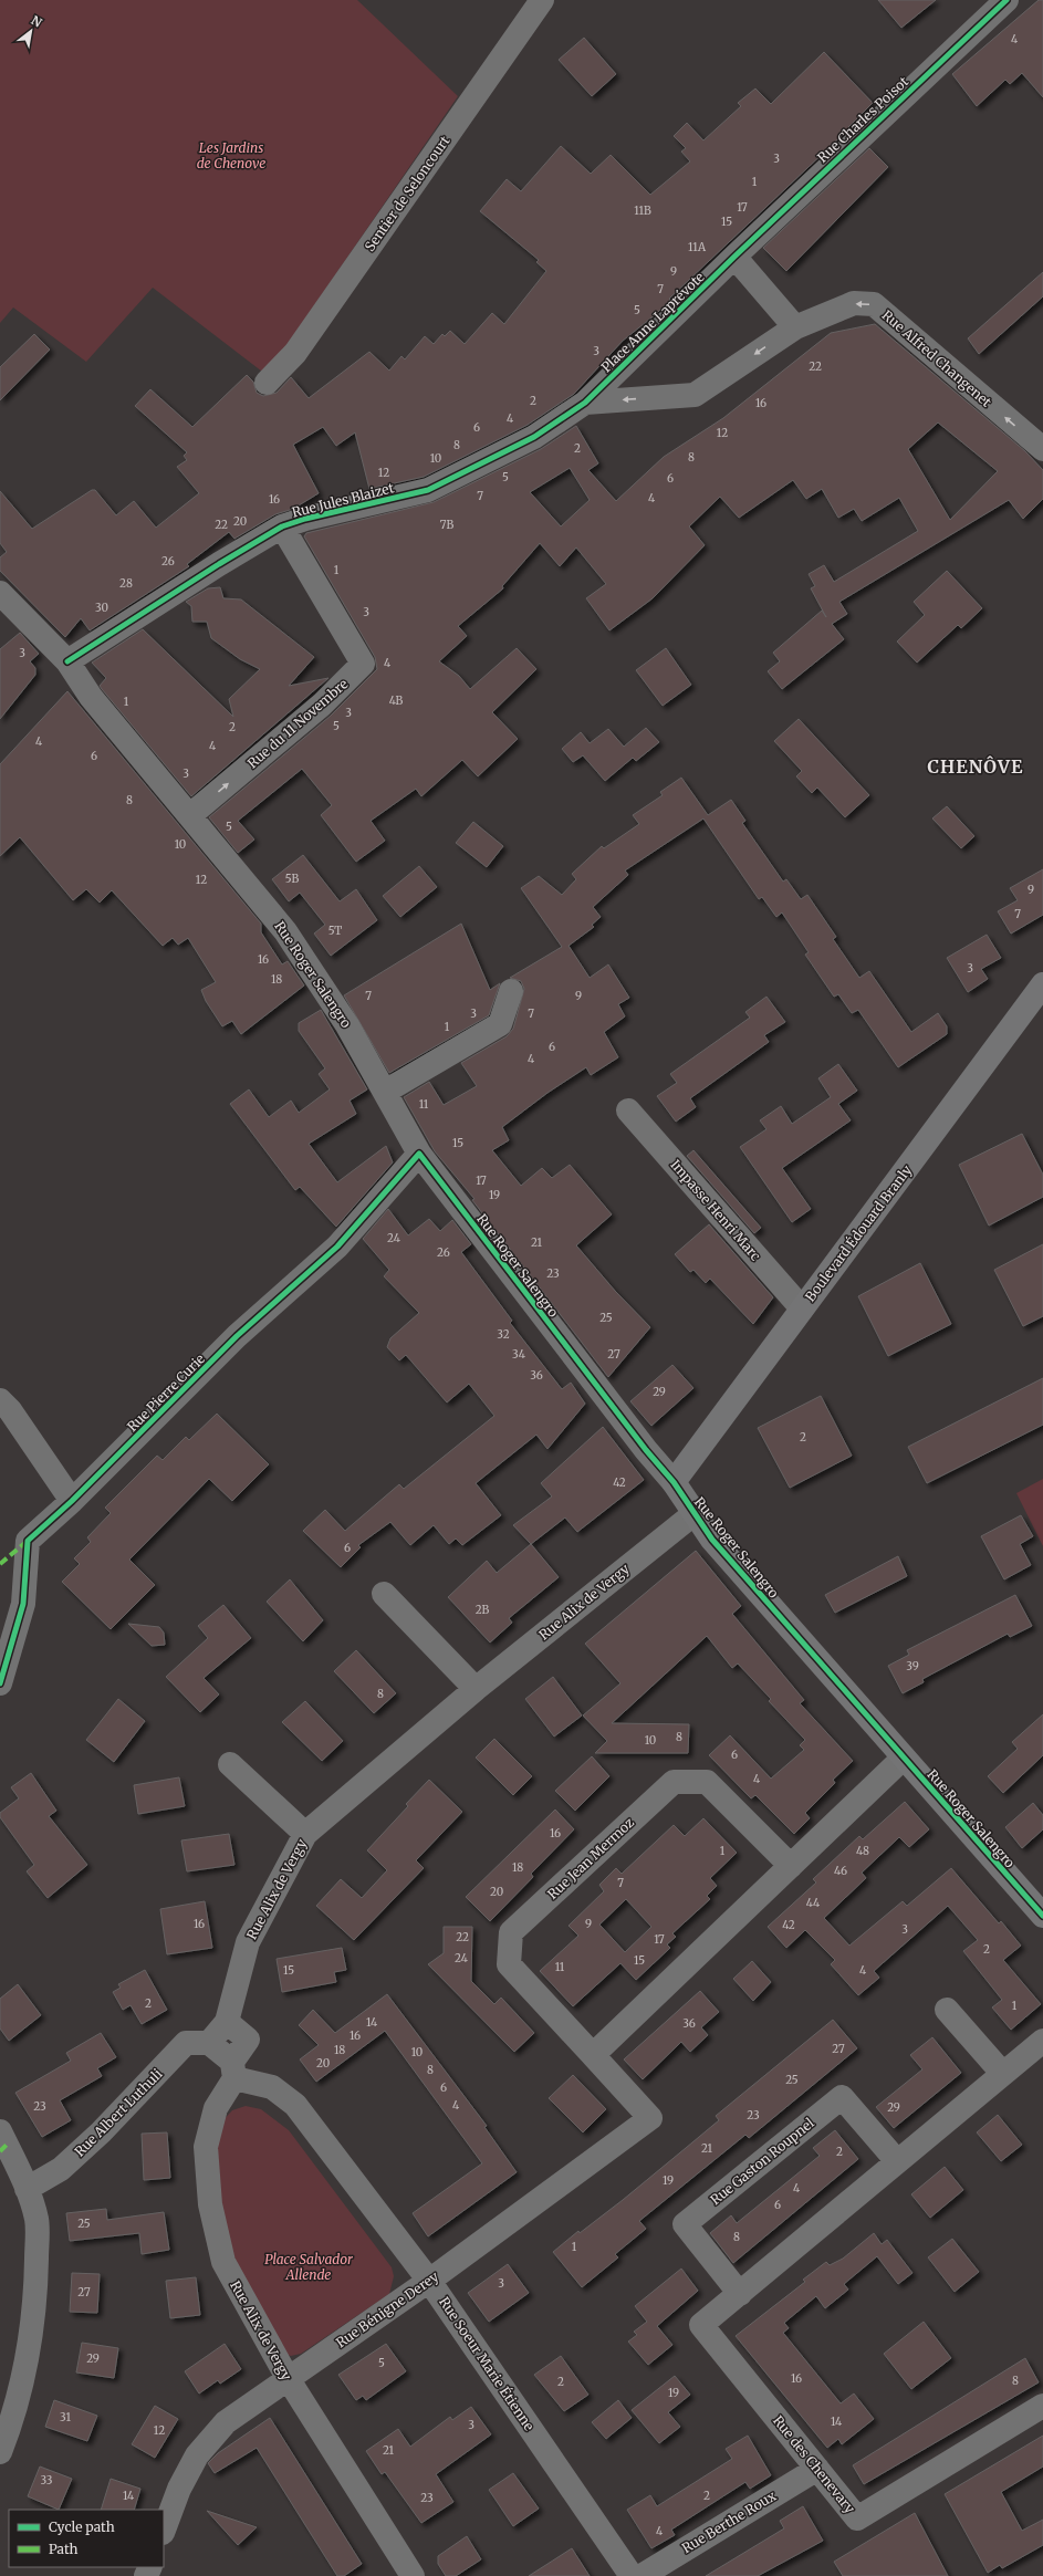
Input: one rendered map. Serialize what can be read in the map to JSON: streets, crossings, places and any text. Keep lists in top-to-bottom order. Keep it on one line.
{"streets":{"street":["Rue Charles Poisot","Sentier de Seloncourt","Place Anne Laprévote","Rue Alfred Changenet","Rue Jules Blaizet","Rue du 11 Novembre","Rue Roger Salengro","Impasse Henri Marc","Boulevard Édouard Branly","Rue Pierre Curie","Rue Alix de Vergy","Rue Jean Mermoz","Rue Albert Luthuli","Rue Gaston Roupnel","Rue Bénigne Derey","Rue Soeur Marie Étienne","Rue des Chenevary","Rue Berthe Roux"]},"crossings":[["Rue Charles Poisot","Place Anne Laprévote"],["Place Anne Laprévote","Rue Jules Blaizet"],["Rue Jules Blaizet","Rue du 11 Novembre"],["Rue Jules Blaizet","Rue Roger Salengro"],["Rue du 11 Novembre","Rue Roger Salengro"],["Rue Roger Salengro","Boulevard Édouard Branly"],["Rue Roger Salengro","Rue Pierre Curie"],["Rue Roger Salengro","Rue Alix de Vergy"],["Impasse Henri Marc","Boulevard Édouard Branly"],["Rue Alix de Vergy","Rue Albert Luthuli"],["Rue Alix de Vergy","Rue Bénigne Derey"],["Rue Alix de Vergy","Rue Soeur Marie Étienne"],["Rue Jean Mermoz","Rue Bénigne Derey"],["Rue Gaston Roupnel","Rue des Chenevary"],["Rue Bénigne Derey","Rue Soeur Marie Étienne"],["Rue des Chenevary","Rue Berthe Roux"]],"one_way":["Rue Alfred Changenet"],"districts":["CHENÔVE"],"parks":["Les Jardins de Chenove","Place Salvador Allende"],"house_numbers":["4","3","1","17","11B","15","11A","9","7","5","3","22","2","16","4","6","12","8","2","8","10","12","5","6","7","4","16","20","22","7B","26","1","28","30","3","3","4","4B","1","3","5","2","4","4","6","3","8","5","10","5B","12","9","7","5T","16","3","18","7","9","3","7","1","6","4","11","15","17","19","24","21","26","23","25","32","34","27","36","29","2","42","6","2B","39","8","8","10","6","4","16","1","48","18","46","7","20","44","16","9","42","3","22","17","2","24","15","11","15","4","2","1","14","36","16","27","18","10","20","8","25","6","4","23","29","23","21","2","19","4","6","25","8","1","3","27","29","5","16","8","2","19","31","14","3","12","21","33","14","2","23","4"],"legend":["Cycle path","Path"],"north":"top right"}
